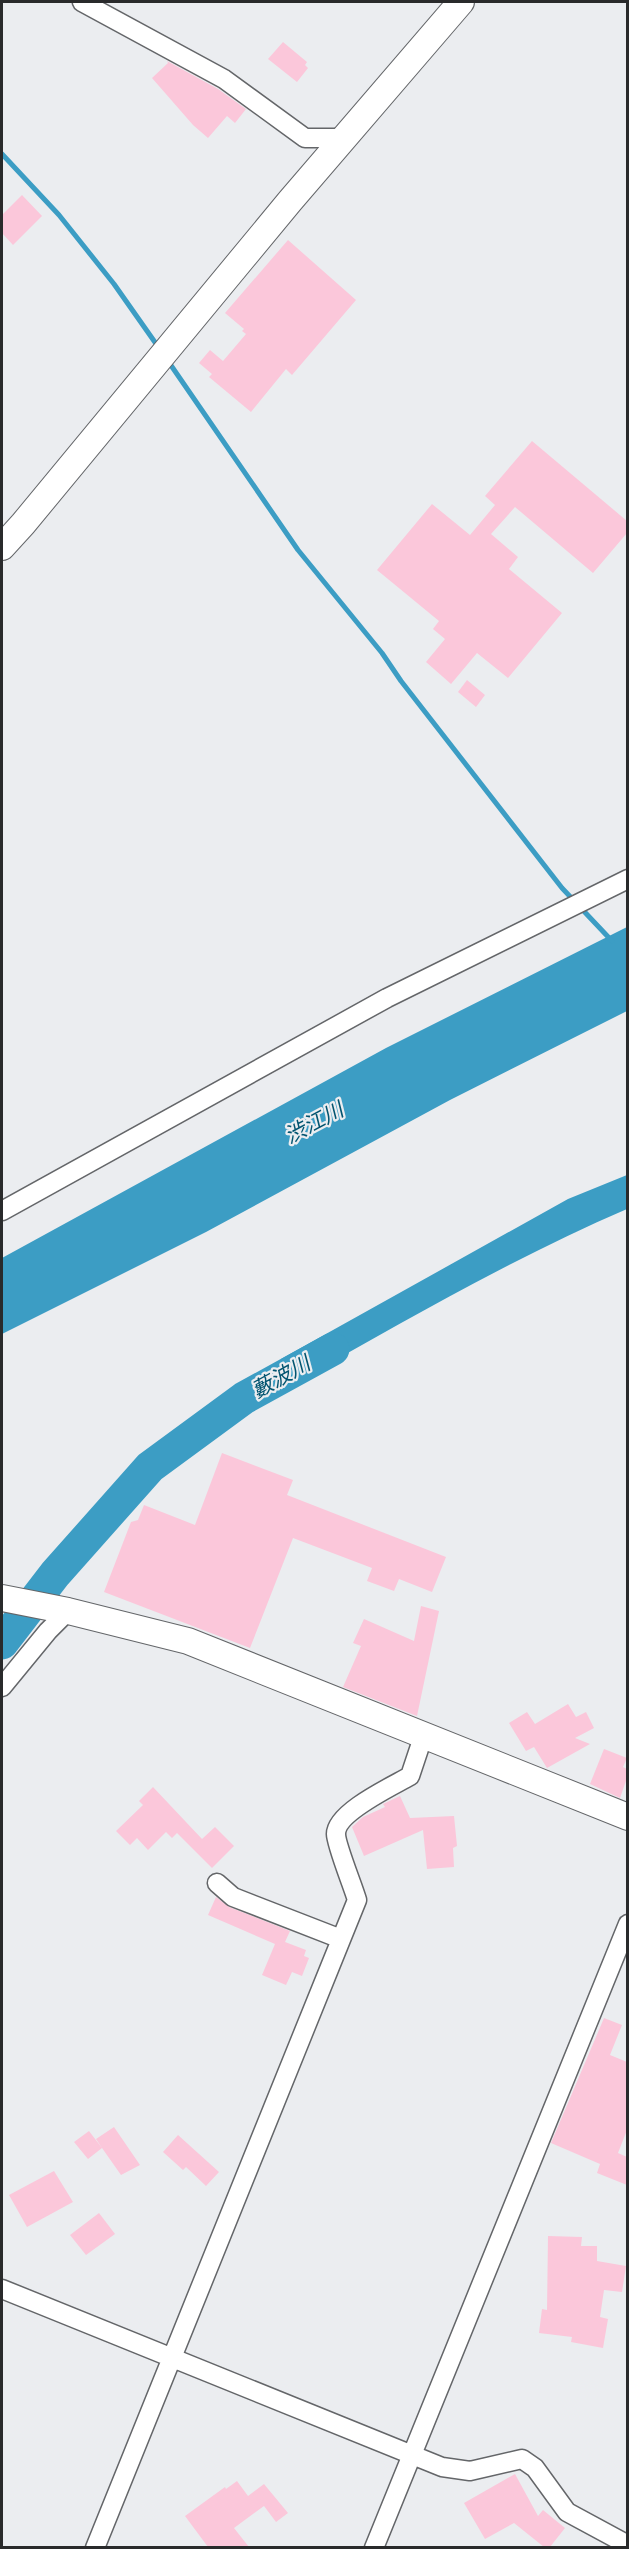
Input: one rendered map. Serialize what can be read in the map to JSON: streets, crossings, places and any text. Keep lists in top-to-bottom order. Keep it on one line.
{"water":["渋江川","藪波川"]}
